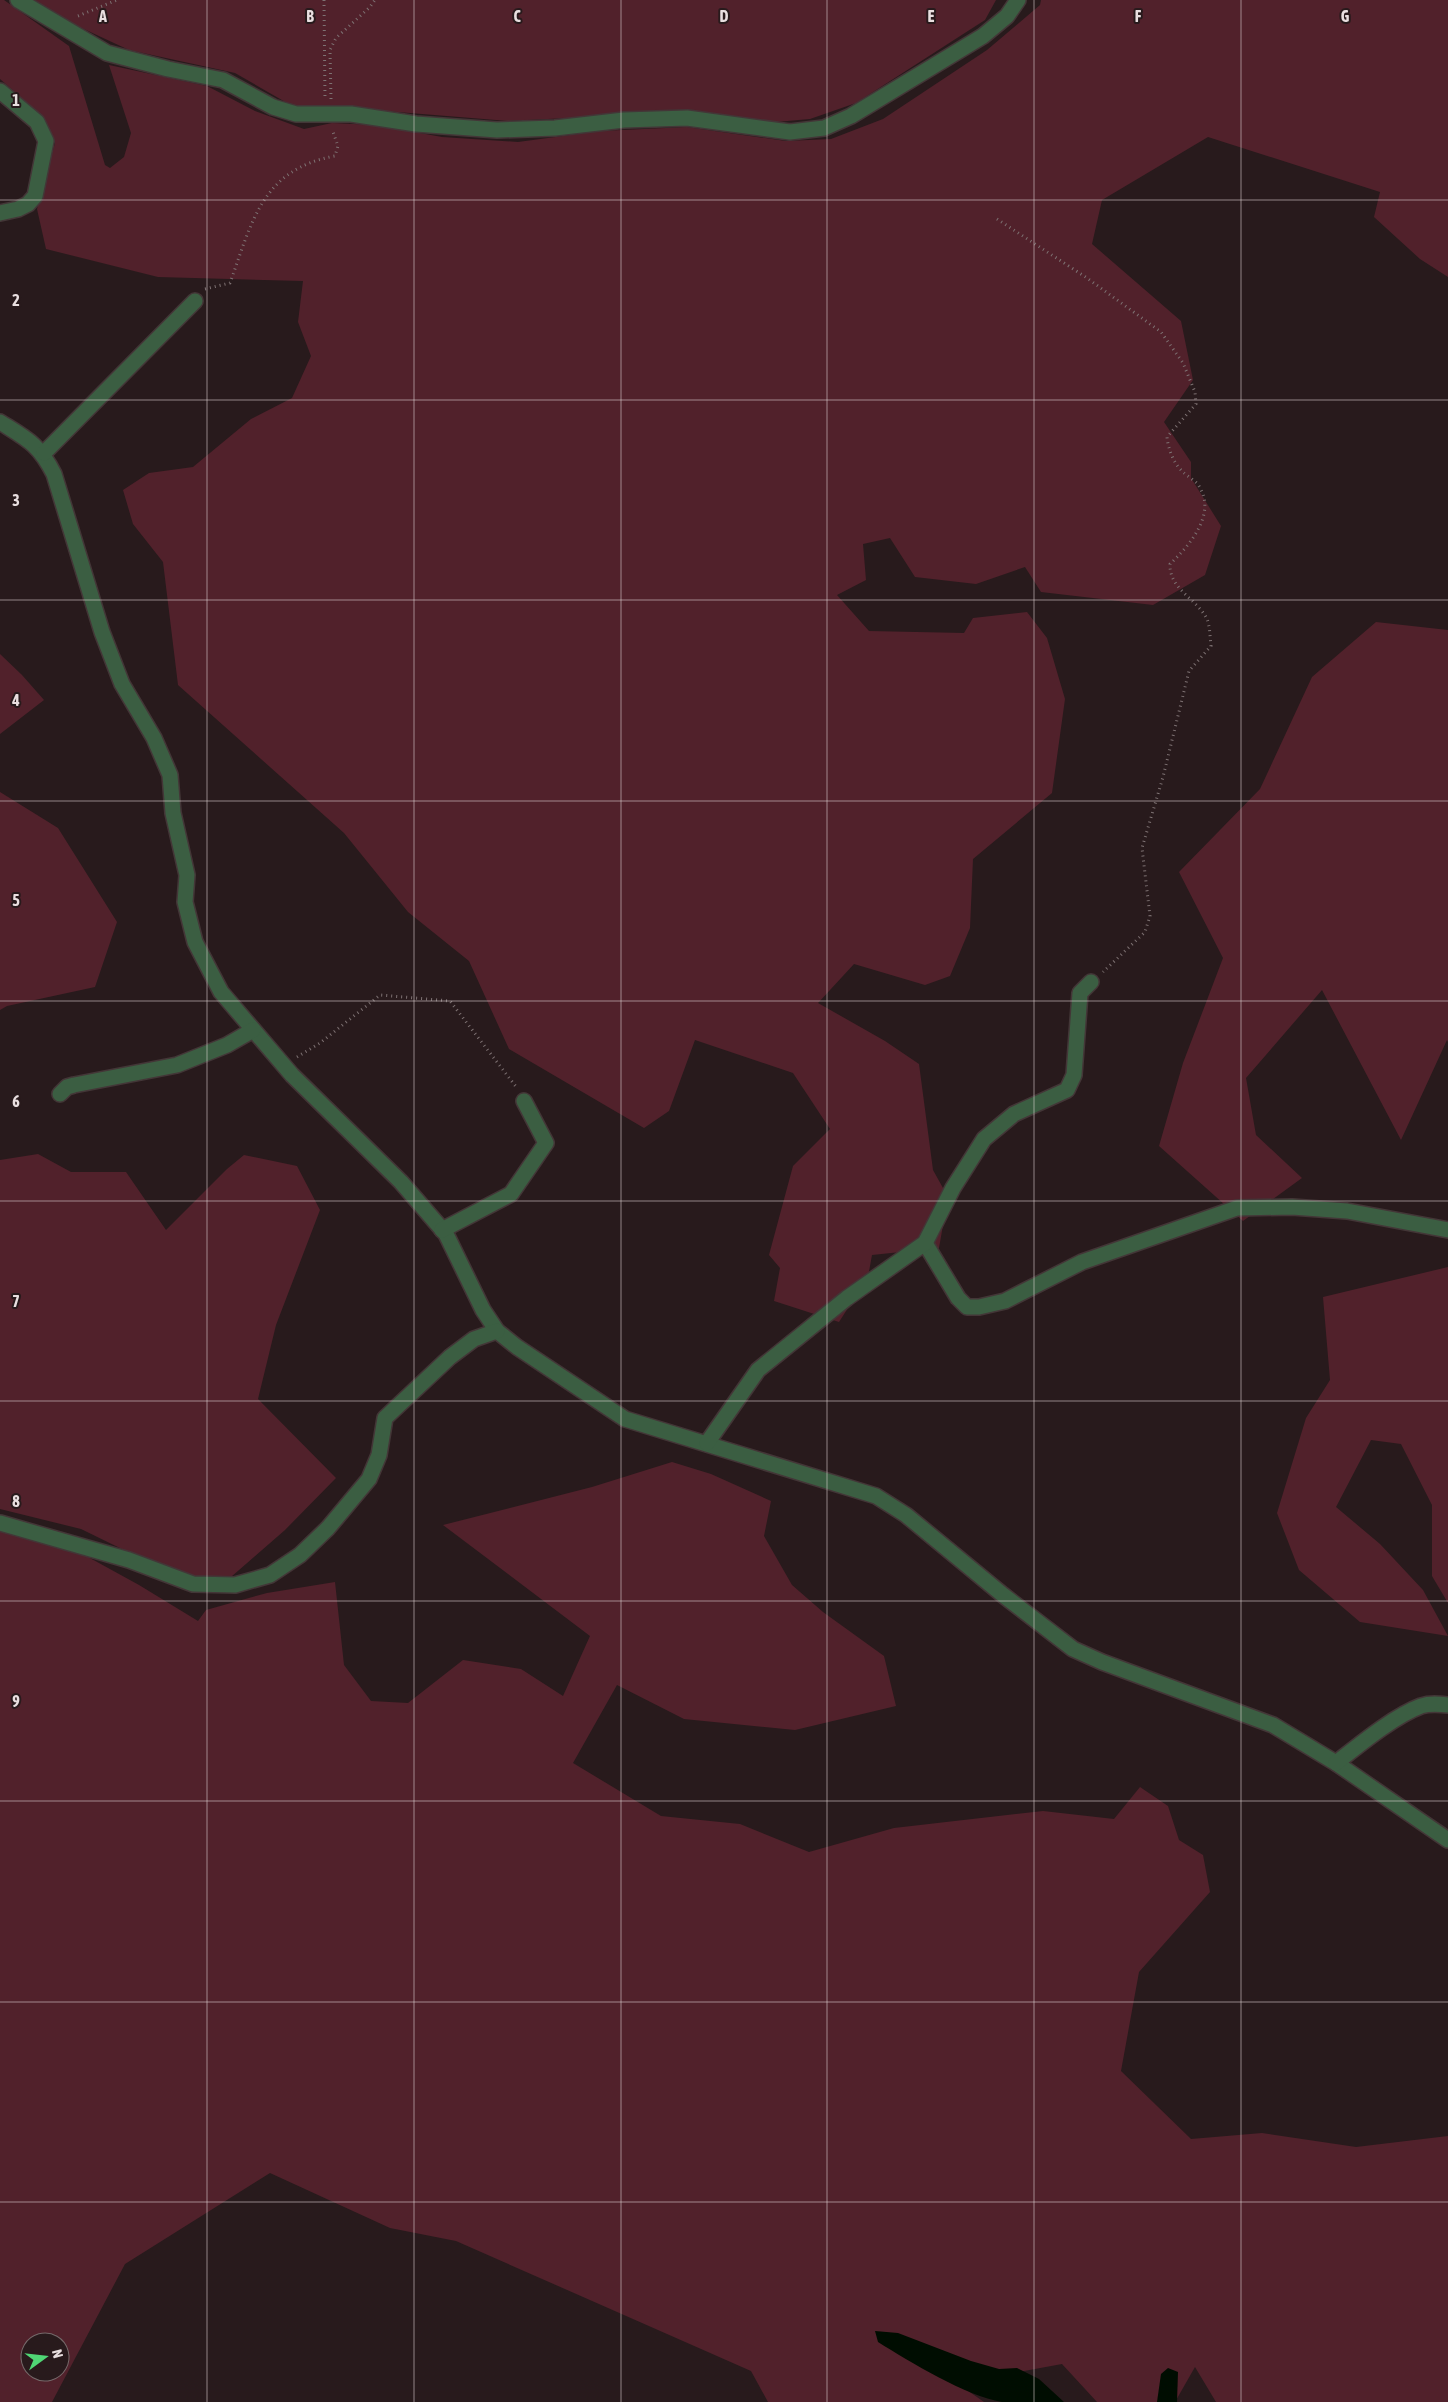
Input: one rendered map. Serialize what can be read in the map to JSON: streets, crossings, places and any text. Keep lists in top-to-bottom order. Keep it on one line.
{"north":"right","grid":{"columns":["A","B","C","D","E","F","G"],"rows":["1","2","3","4","5","6","7","8","9"]}}
